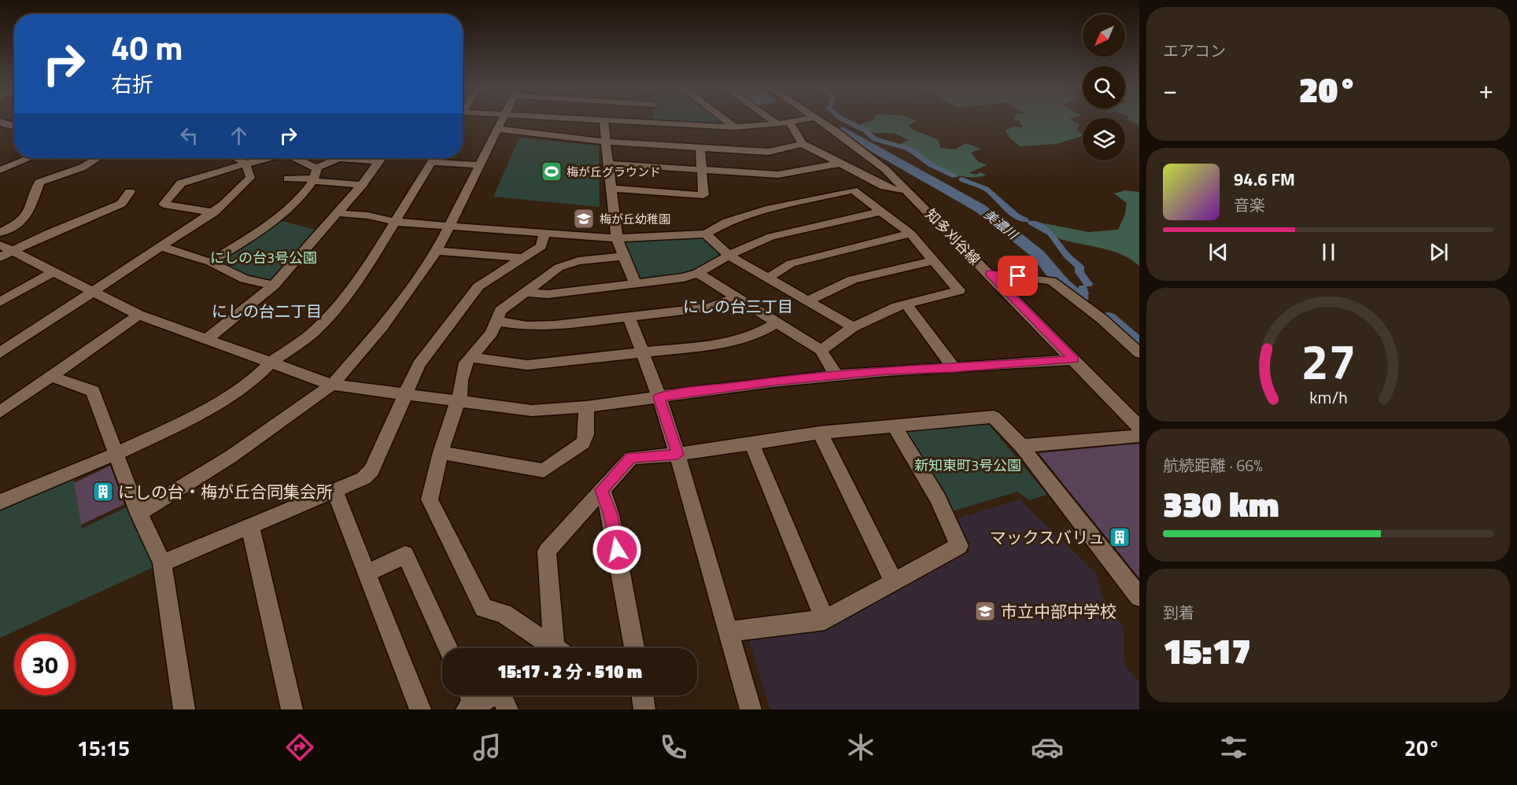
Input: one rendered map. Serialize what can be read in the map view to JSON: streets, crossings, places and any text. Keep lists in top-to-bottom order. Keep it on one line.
{"streets":{"street":["知多刈谷線"]},"districts":["にしの台三丁目","にしの台二丁目"],"water":["美濃川"],"parks":["にしの台3号公園","新知東町3号公園"],"places":{"sports":["梅が丘グラウンド"],"school or university":["梅が丘幼稚園","市立中部中学校"],"building":["にしの台・梅が丘合同集会所","マックスバリュ"]},"north":"bottom left","page":{"tile":["エアコン",["航続距離 · 66%","330 km"],["到着","15:17"]],"turn":["40 m","右折"],"heat":["−","20°","+"],"song":["94.6 FM","音楽"],"limit":"30","trip":"15:17 · 2 分 · 510 m","tabs":["15:15","20°"],"gauge":["27","km/h"]}}
